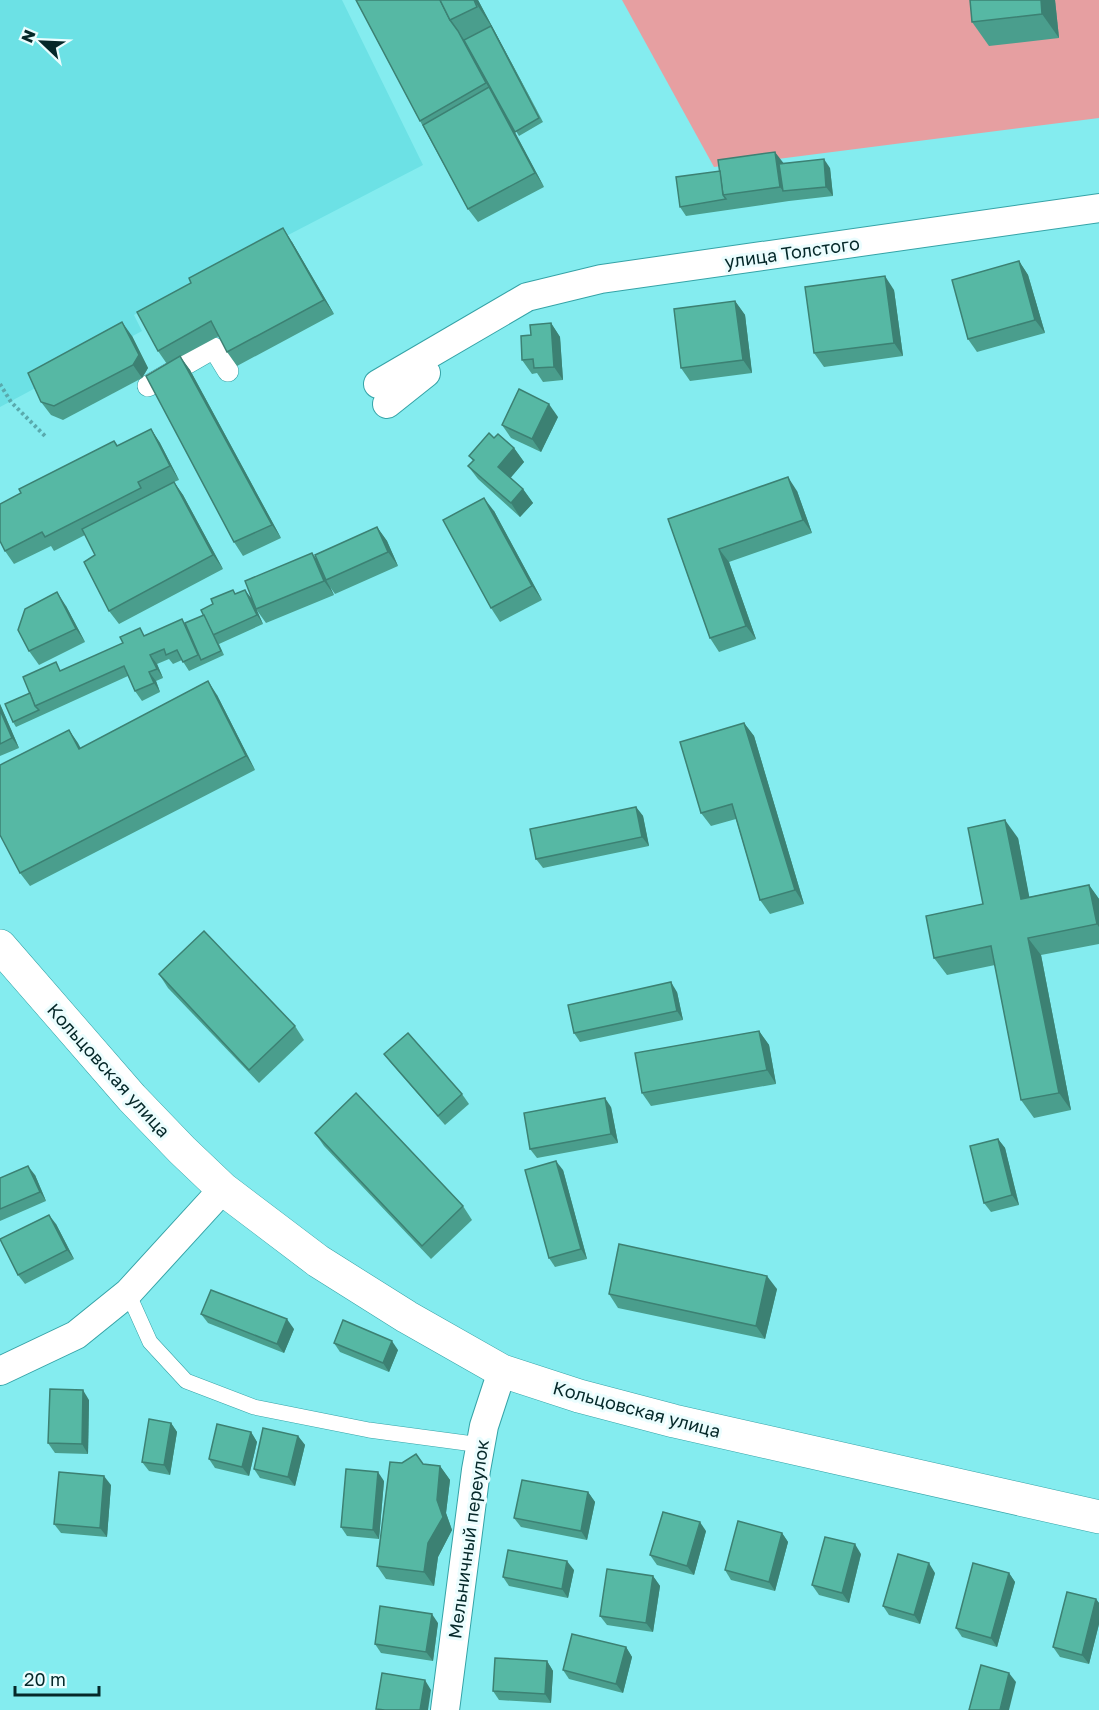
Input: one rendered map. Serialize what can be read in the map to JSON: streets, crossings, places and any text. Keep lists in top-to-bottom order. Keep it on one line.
{"streets":{"main road":["Кольцовская улица"],"street":["улица Толстого","Мельничный переулок"]},"crossings":[["Кольцовская улица","Мельничный переулок"]],"scale_bar":"20 m","north":"top left"}
